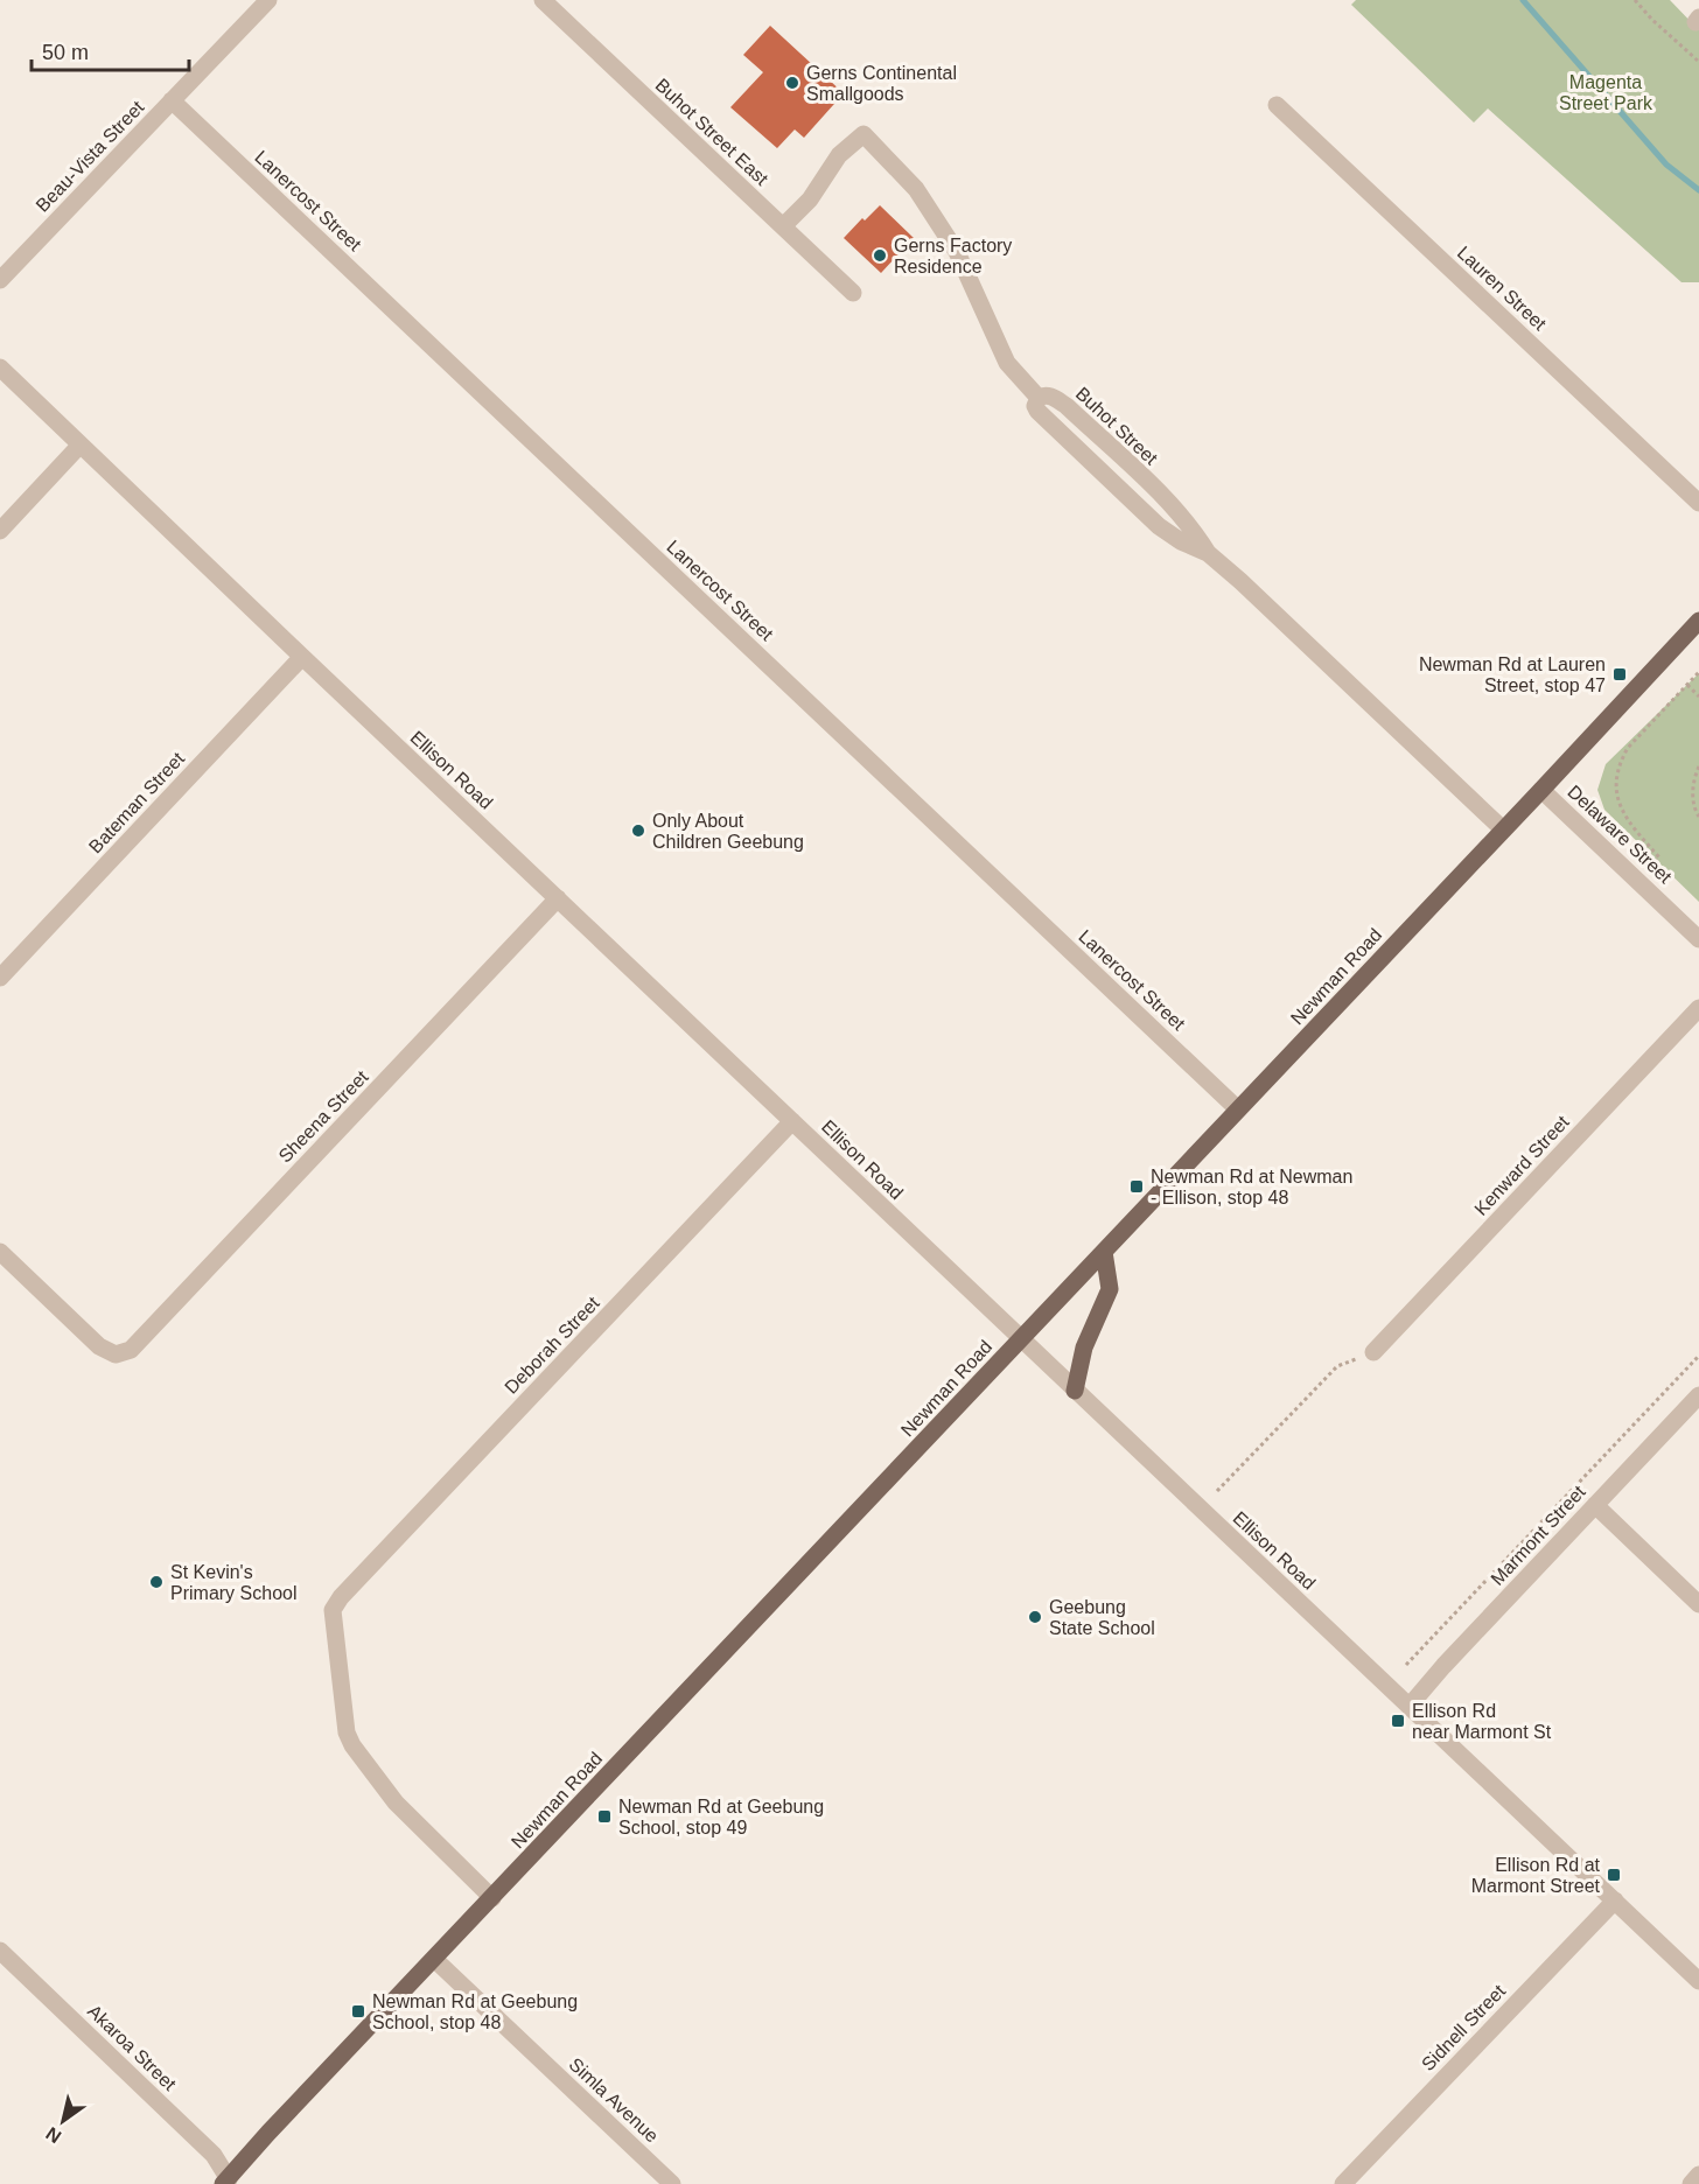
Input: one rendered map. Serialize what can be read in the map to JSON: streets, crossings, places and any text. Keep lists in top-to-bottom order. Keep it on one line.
{"streets":{"main road":["Newman Road"],"street":["Buhot Street East","Beau-Vista Street","Lanercost Street","Lauren Street","Ellison Road","Bateman Street","Delaware Street","Sheena Street","Kenward Street","Deborah Street","Marmont Street","Sidnell Street","Akaroa Street","Simla Avenue"]},"crossings":[["Beau-Vista Street","Lanercost Street"],["Lanercost Street","Newman Road"],["Ellison Road","Bateman Street"],["Ellison Road","Newman Road"],["Ellison Road","Sheena Street"],["Ellison Road","Deborah Street"],["Ellison Road","Marmont Street"],["Ellison Road","Sidnell Street"],["Delaware Street","Newman Road"],["Newman Road","Deborah Street"],["Newman Road","Akaroa Street"],["Newman Road","Simla Avenue"]],"parks":["Magenta Street Park"],"places":{"other":["Gerns Continental Smallgoods","Gerns Factory Residence","Only About Children Geebung","St Kevin's Primary School","Geebung State School"],"transit":["Newman Rd at Lauren Street, stop 47","Newman Rd at Newman - Ellison, stop 48","Ellison Rd near Marmont St","Newman Rd at Geebung School, stop 49","Ellison Rd at Marmont Street","Newman Rd at Geebung School, stop 48"]},"scale_bar":"50 m","north":"bottom left"}
